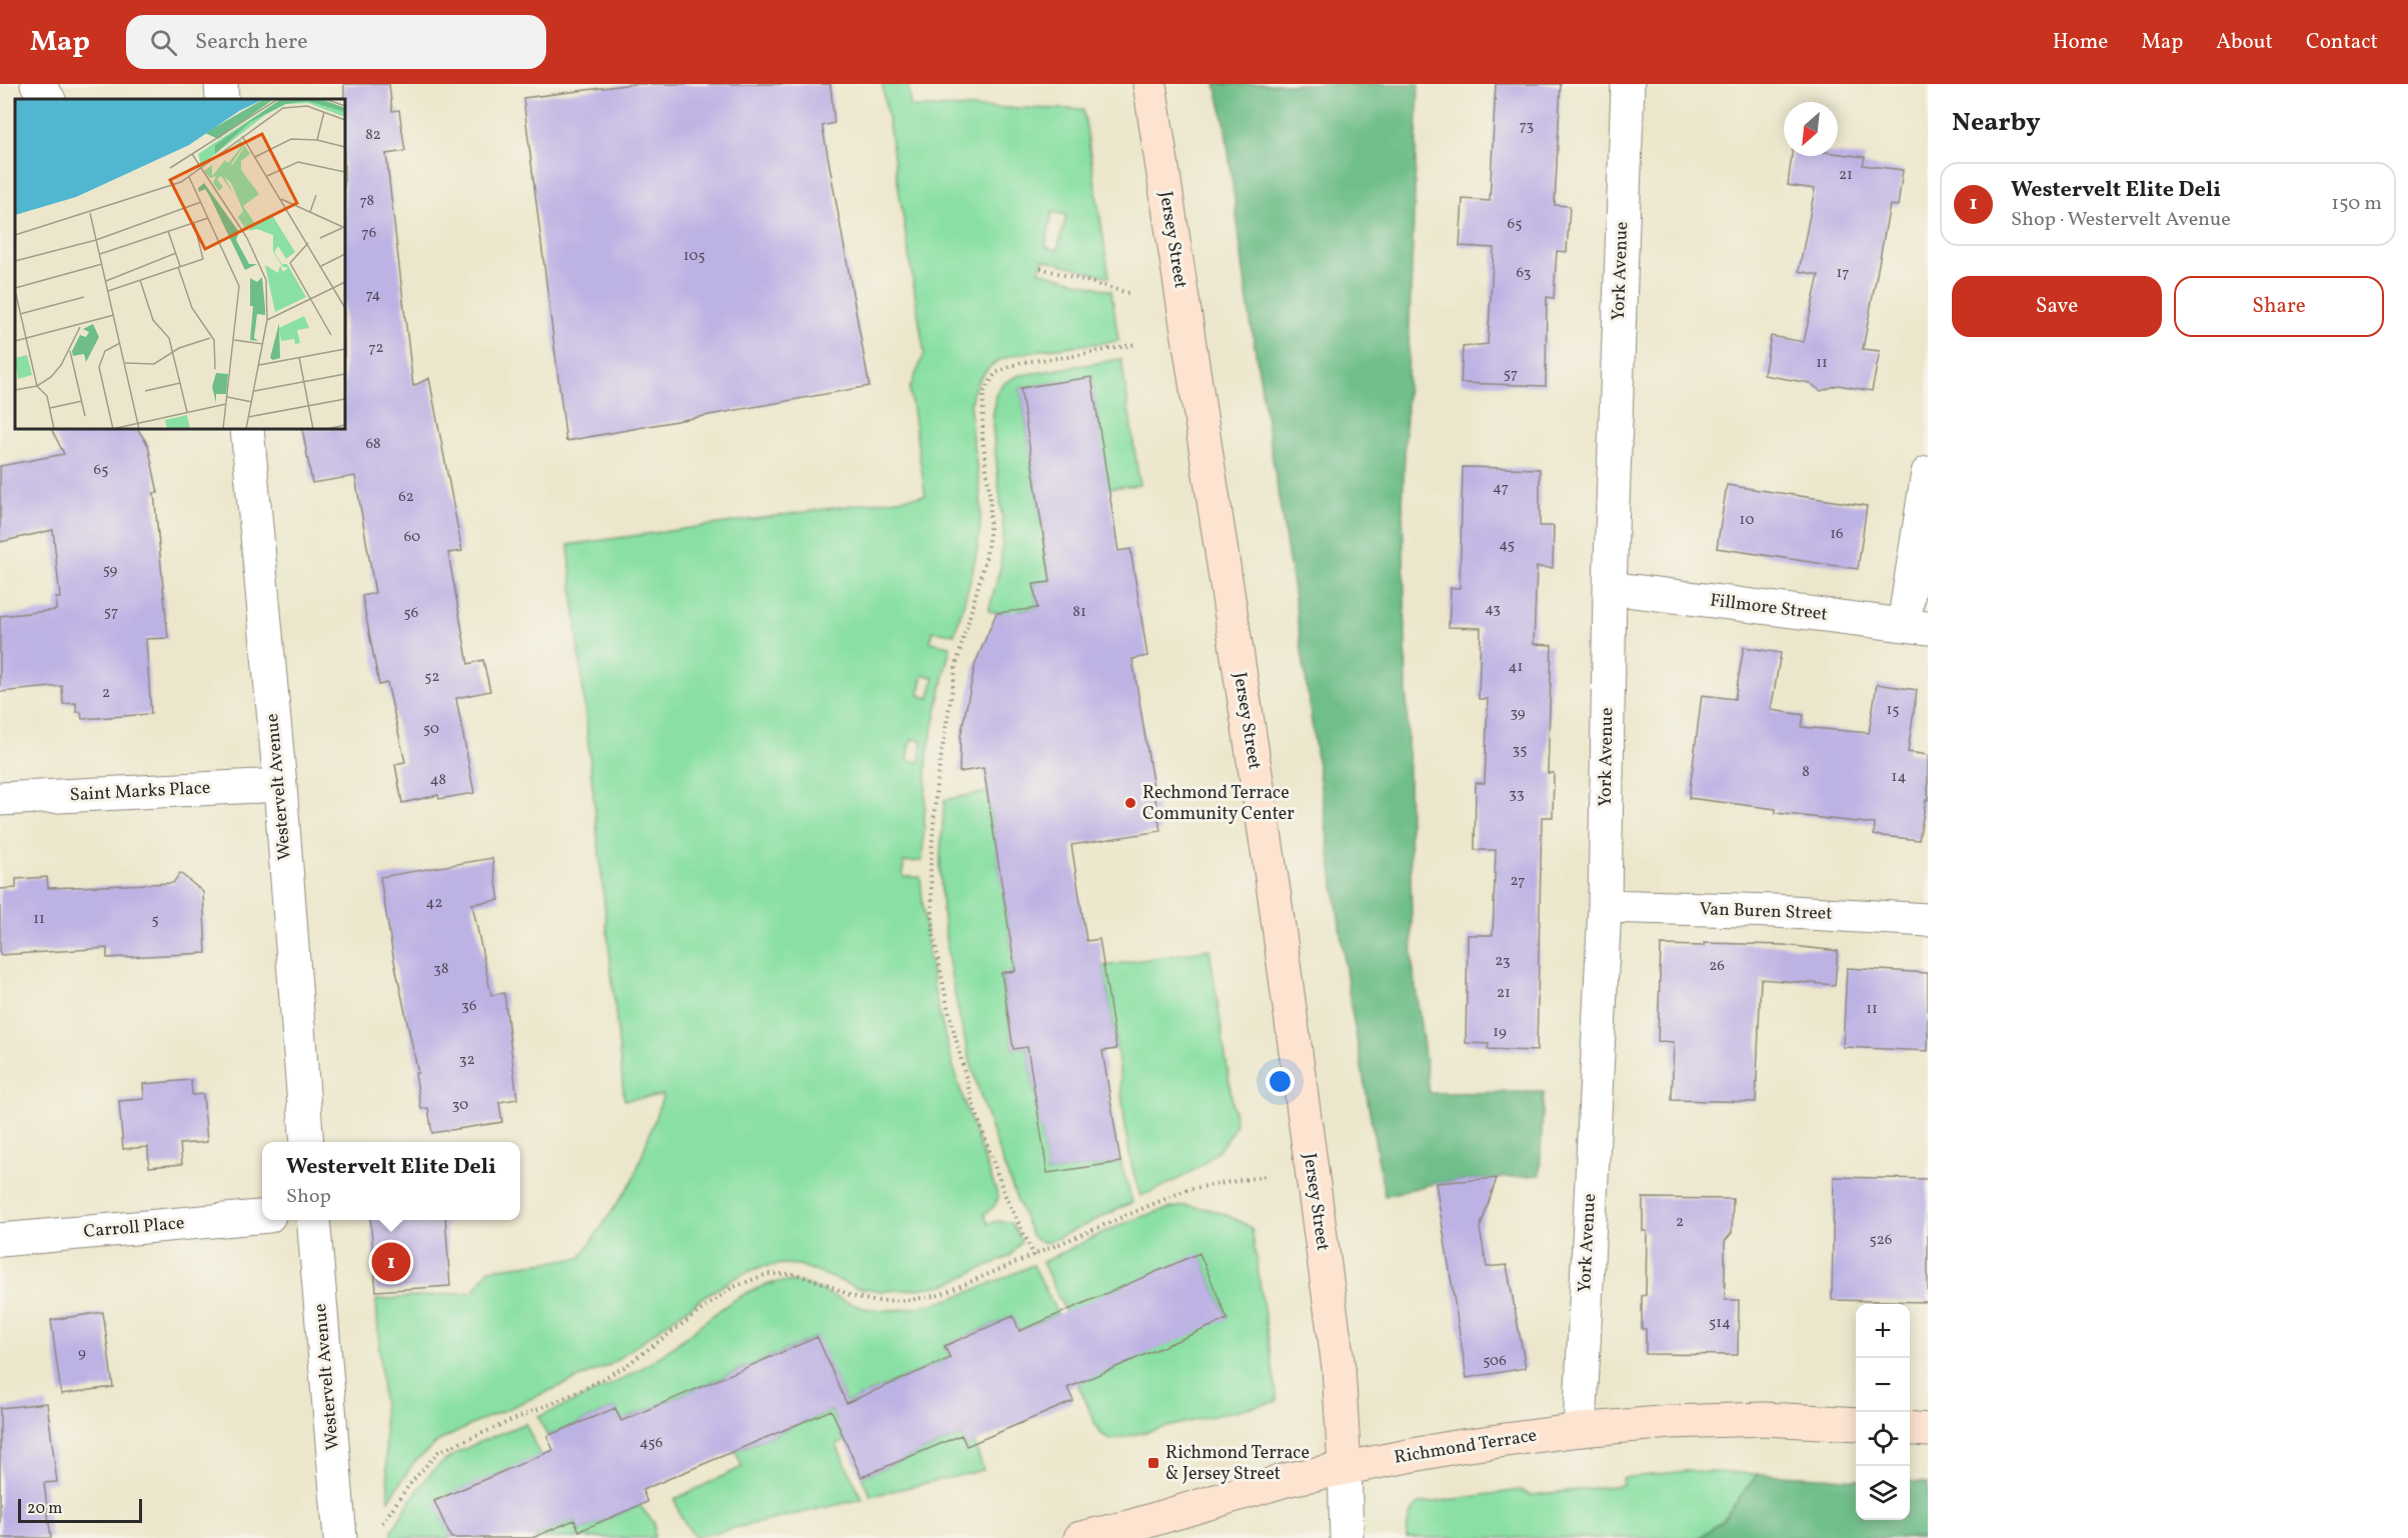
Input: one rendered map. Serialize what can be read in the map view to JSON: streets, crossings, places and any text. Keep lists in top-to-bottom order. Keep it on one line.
{"streets":{"street":["Jersey Street","York Avenue","Fillmore Street","Westervelt Avenue","Saint Marks Place","Van Buren Street","Carroll Place","Richmond Terrace"]},"crossings":[["Jersey Street","Richmond Terrace"],["York Avenue","Fillmore Street"],["York Avenue","Van Buren Street"],["York Avenue","Richmond Terrace"],["Westervelt Avenue","Saint Marks Place"]],"places":{"other":["Rechmond Terrace Community Center"],"transit":["Richmond Terrace & Jersey Street"]},"house_numbers":["73","82","21","78","65","76","105","63","17","74","72","11","57","68","65","47","62","10","16","60","45","59","43","57","81","56","41","52","2","15","39","50","35","8","14","48","33","27","42","11","5","23","26","38","21","36","11","19","32","30","2","526","514","9","506","456"],"scale_bar":"20 m","north":"bottom left","page":{"header":"Map","search":"Search here","nav":["Home","Map","About","Contact"],"heading":"Nearby","list":[{"mark":"1","name":"Westervelt Elite Deli","note":"Shop · Westervelt Avenue","value":"150 m"}],"buttons":["Save","Share"],"popup":["Westervelt Elite Deli","Shop"],"pins":"1","map_buttons":["+","−"],"scale":"20 m"}}
